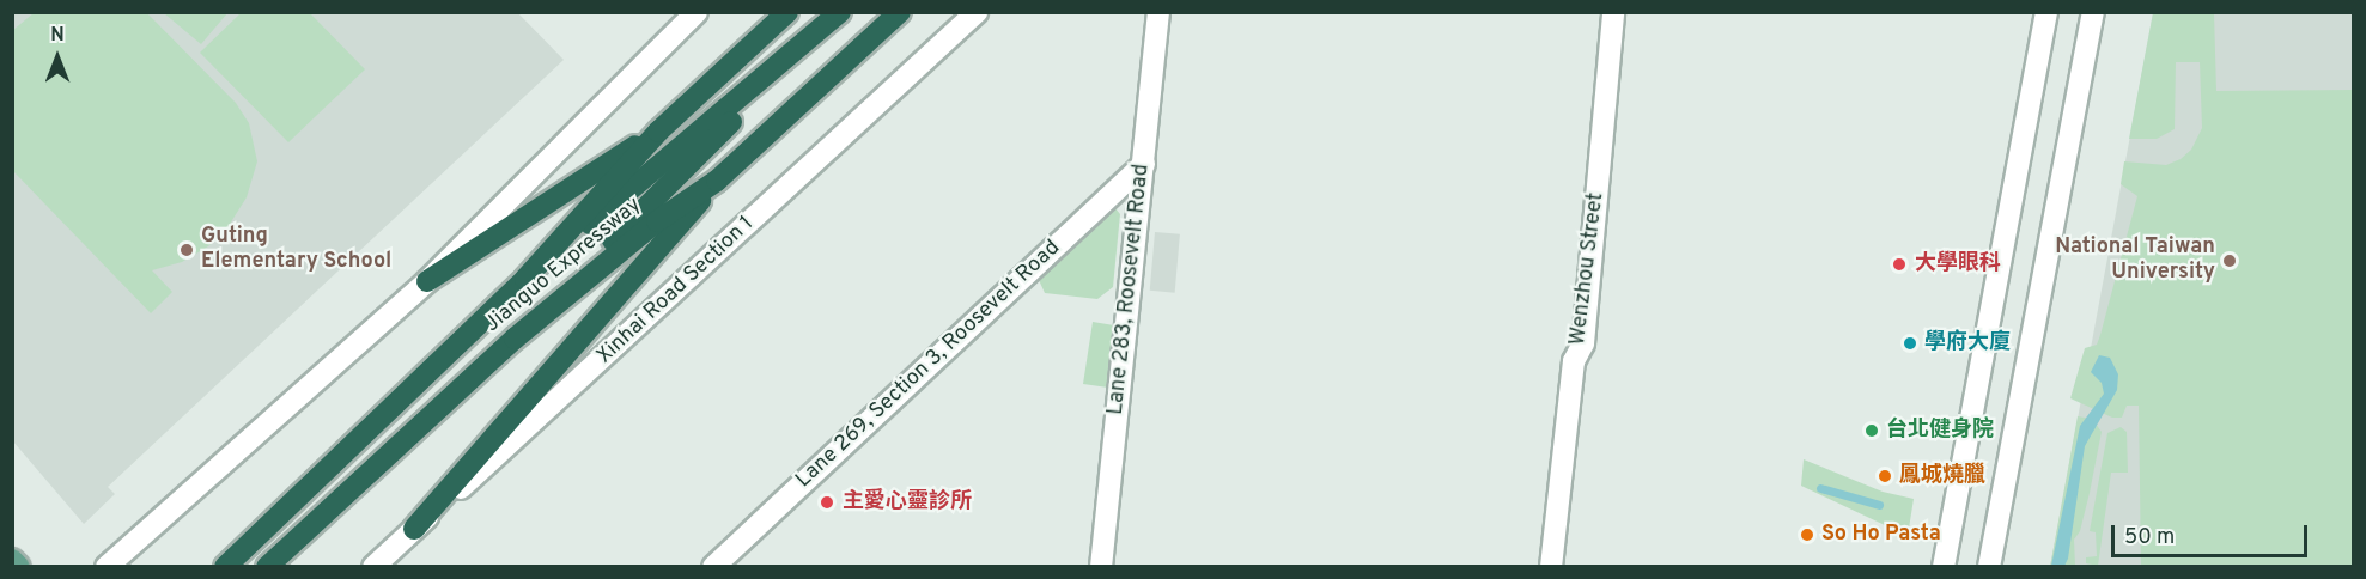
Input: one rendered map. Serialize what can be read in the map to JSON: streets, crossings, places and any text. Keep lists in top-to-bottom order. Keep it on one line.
{"streets":{"highway":["Jianguo Expressway"],"main road":["Wenzhou Street","Lane 283, Roosevelt Road","Xinhai Road Section 1","Lane 269, Section 3, Roosevelt Road"]},"crossings":[["Lane 283, Roosevelt Road","Lane 269, Section 3, Roosevelt Road"]],"places":["Guting Elementary School","National Taiwan University","大學眼科","學府大廈","台北健身院","鳳城燒臘","主愛心靈診所","So Ho Pasta"],"scale_bar":"50 m","north":"top"}
